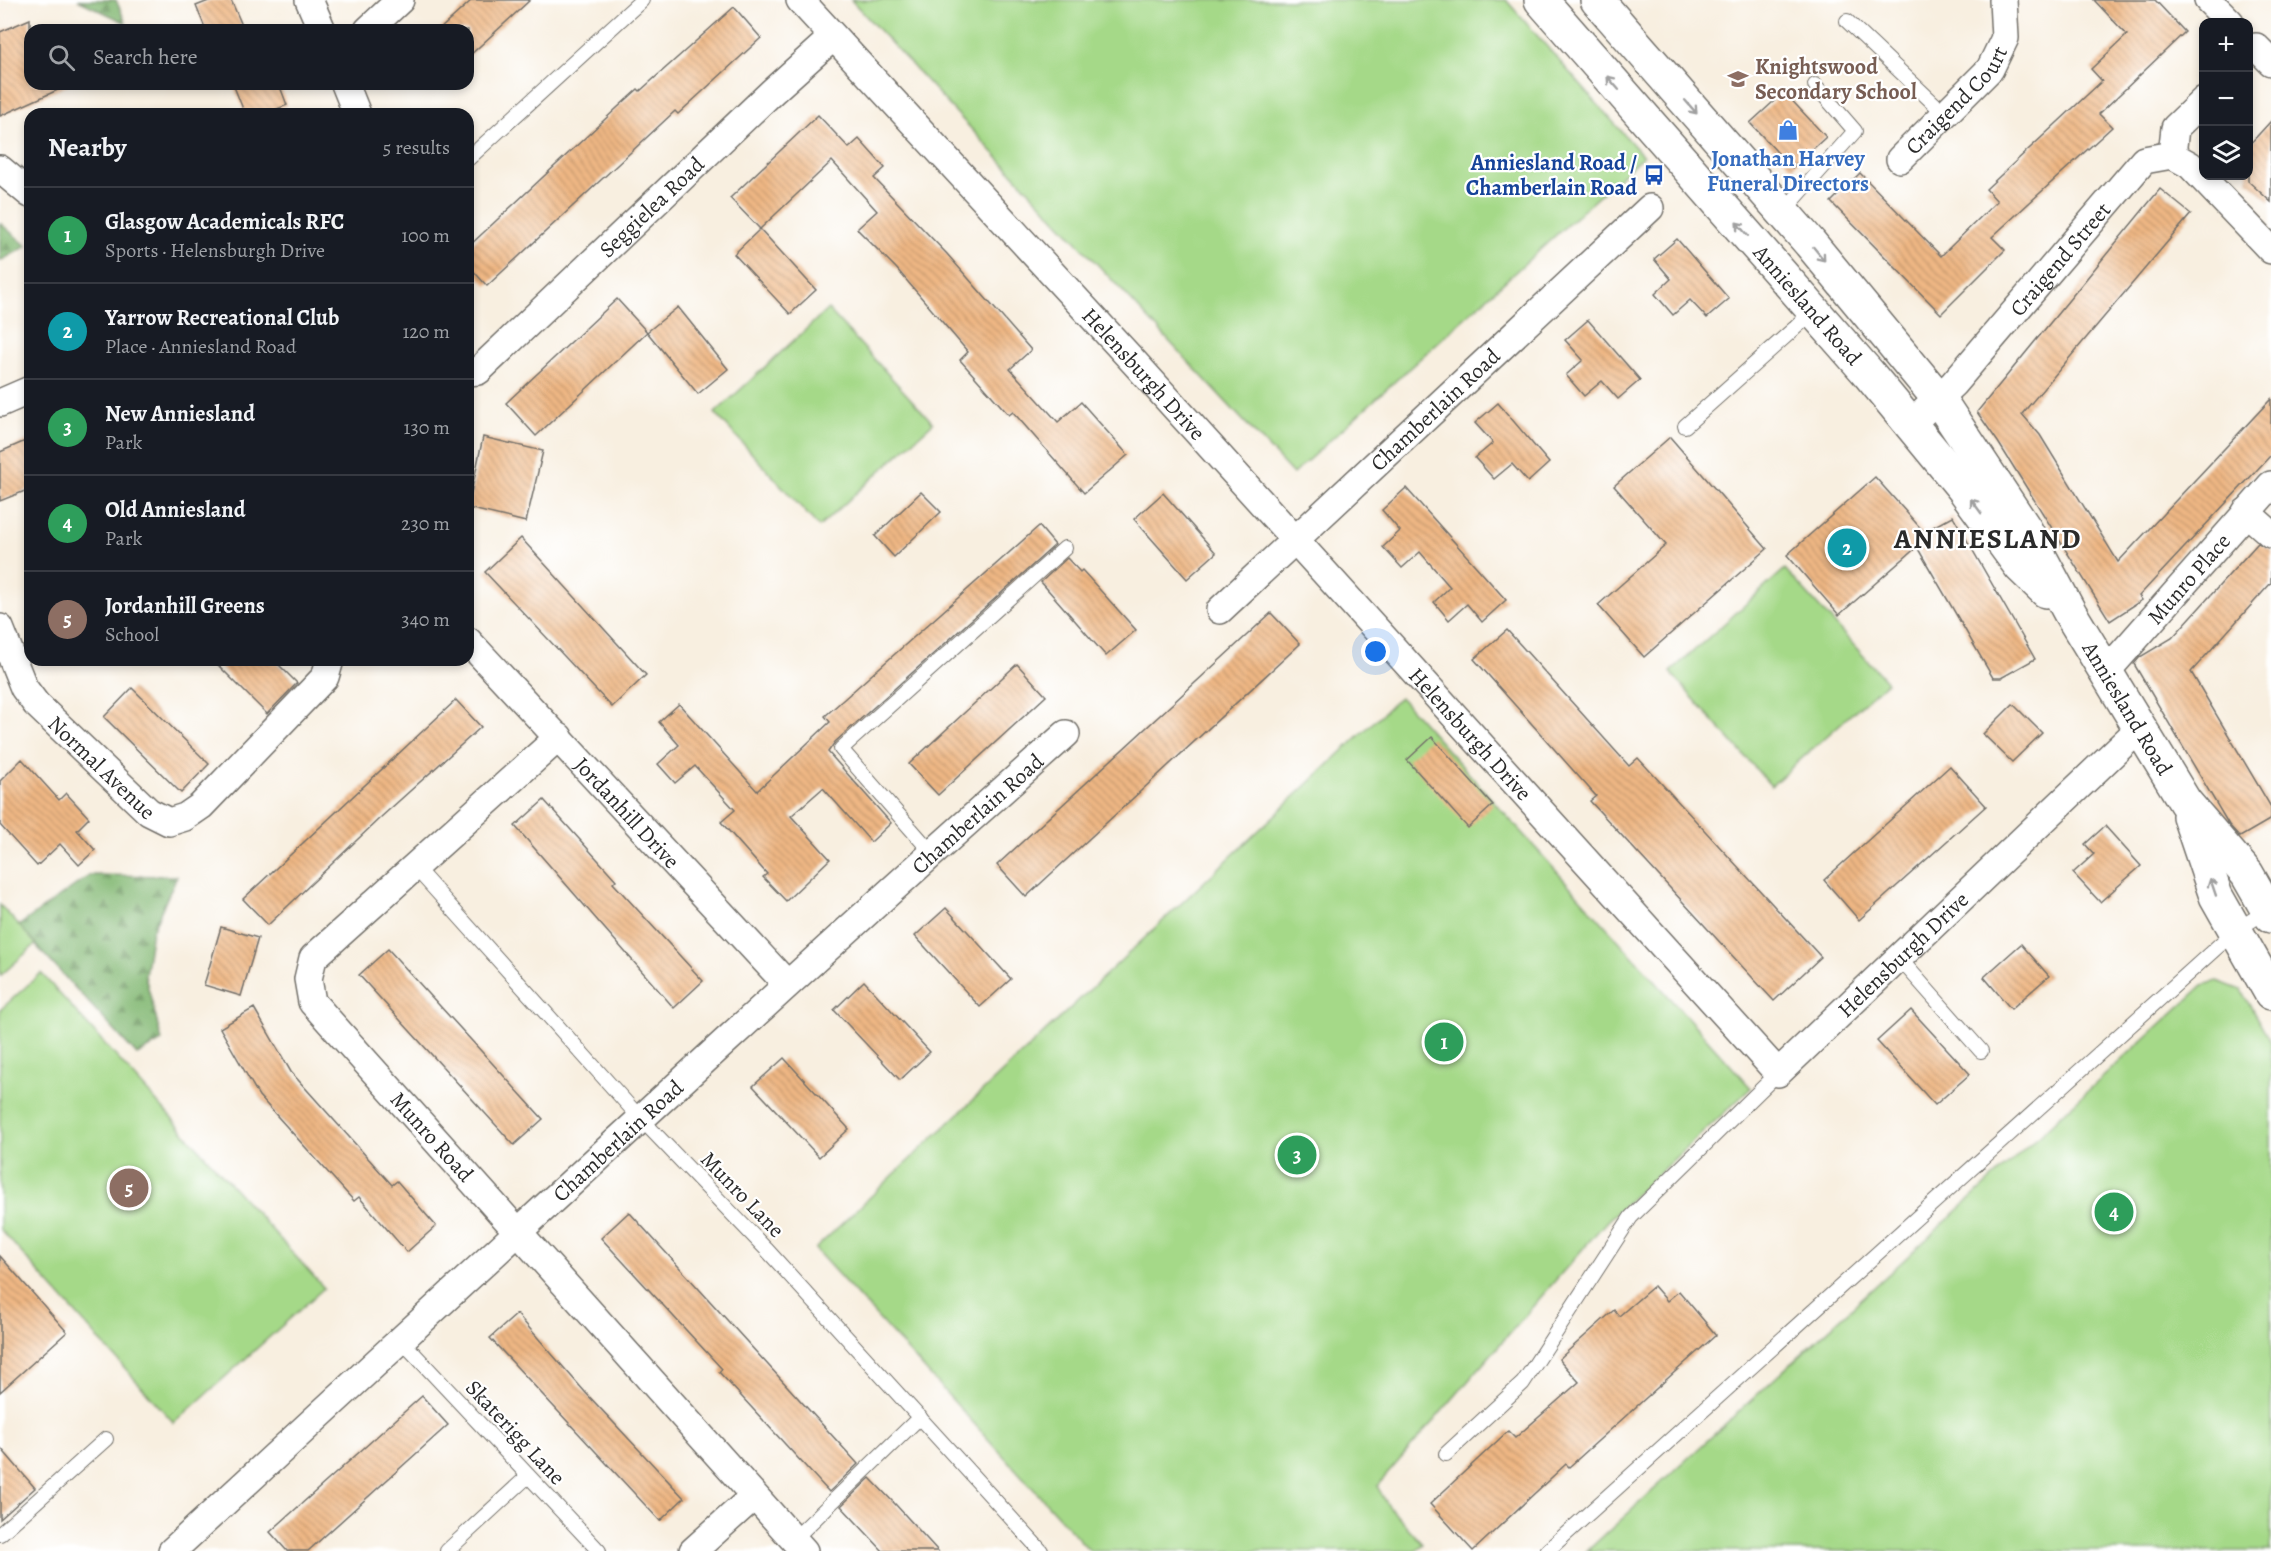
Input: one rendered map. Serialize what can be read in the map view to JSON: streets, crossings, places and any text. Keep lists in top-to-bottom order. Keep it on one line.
{"streets":{"street":["Craigend Court","Seggielea Road","Craigend Street","Anniesland Road","Helensburgh Drive","Chamberlain Road","Munro Place","Normal Avenue","Jordanhill Drive","Munro Road"],"lane":["Munro Lane","Skaterigg Lane"]},"crossings":[["Seggielea Road","Helensburgh Drive"],["Craigend Street","Anniesland Road"],["Anniesland Road","Helensburgh Drive"],["Anniesland Road","Munro Place"],["Helensburgh Drive","Chamberlain Road"],["Chamberlain Road","Jordanhill Drive"],["Chamberlain Road","Munro Road"],["Chamberlain Road","Munro Lane"],["Chamberlain Road","Skaterigg Lane"],["Jordanhill Drive","Munro Road"],["Munro Road","Munro Lane"]],"districts":["ANNIESLAND"],"places":{"school or university":["Knightswood Secondary School"],"shop":["Jonathan Harvey Funeral Directors"],"bus stop":["Anniesland Road / Chamberlain Road"]},"page":{"map_buttons":["+","−"],"search":"Search here","heading":["Nearby","5 results"],"list":[{"mark":"1","name":"Glasgow Academicals RFC","note":"Sports · Helensburgh Drive","value":"100 m"},{"mark":"2","name":"Yarrow Recreational Club","note":"Place · Anniesland Road","value":"120 m"},{"mark":"3","name":"New Anniesland","note":"Park","value":"130 m"},{"mark":"4","name":"Old Anniesland","note":"Park","value":"230 m"},{"mark":"5","name":"Jordanhill Greens","note":"School","value":"340 m"}],"pins":["2","1","3","5","4"]}}
